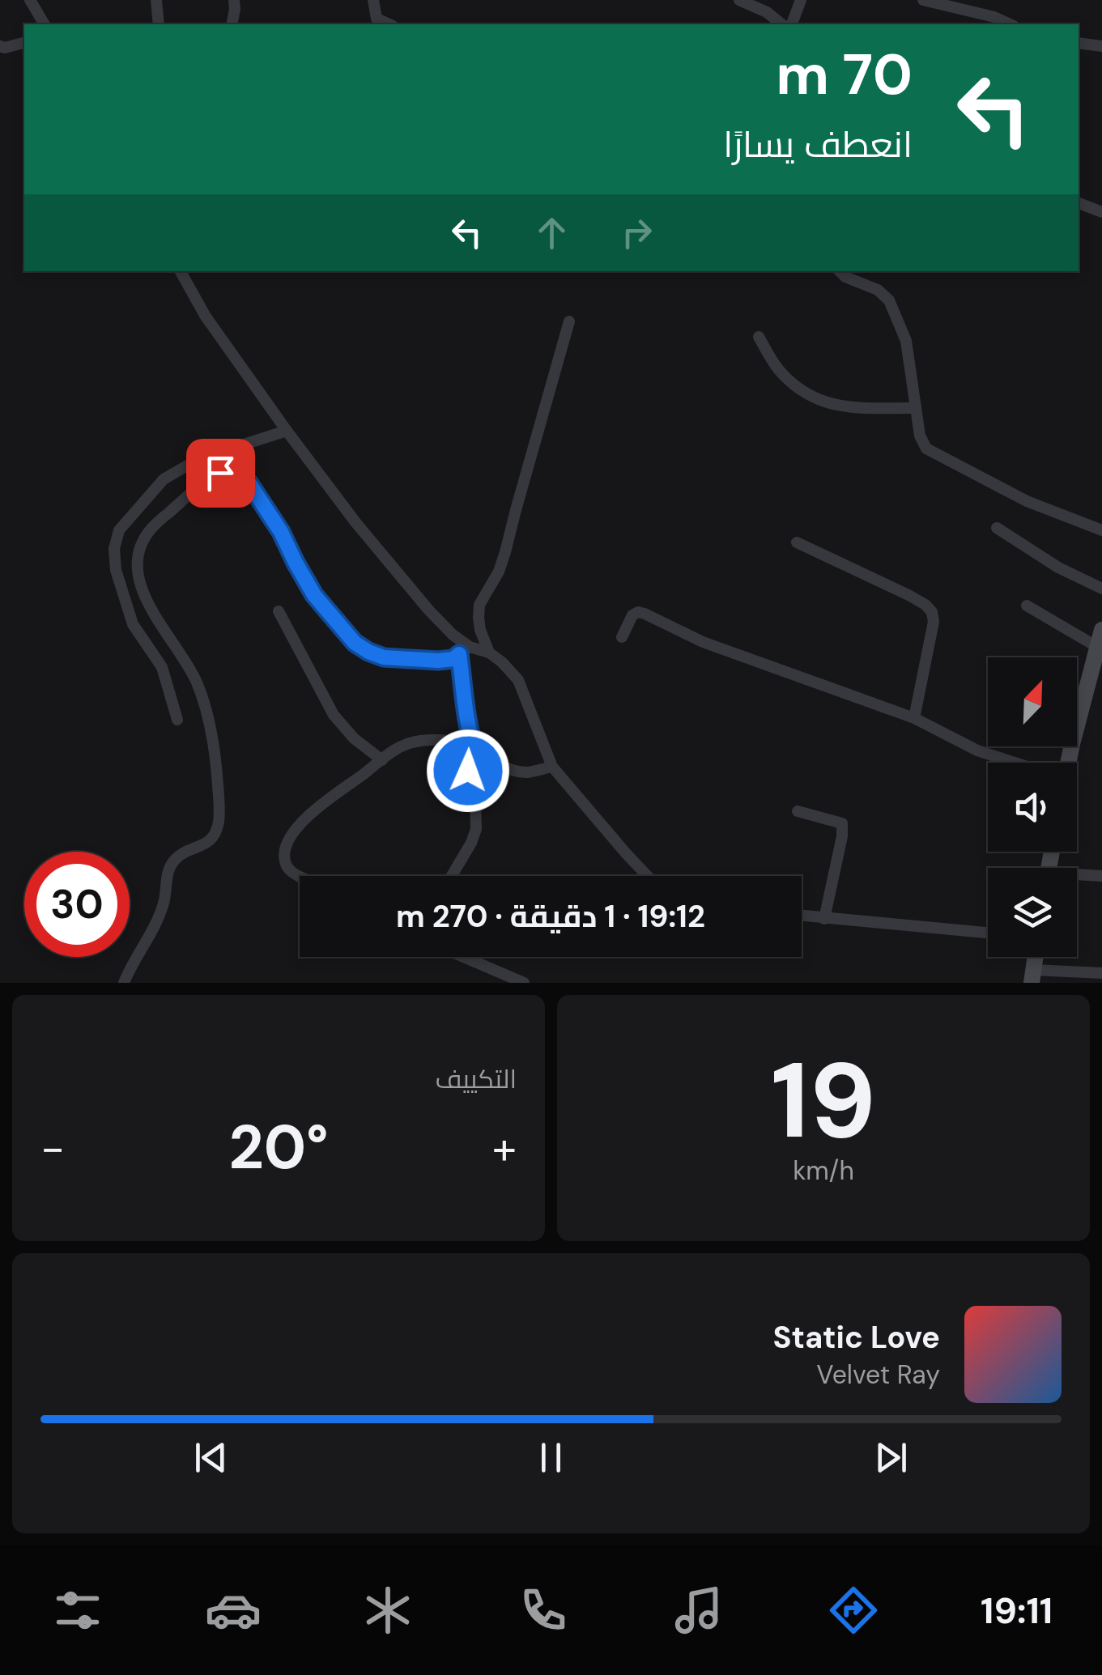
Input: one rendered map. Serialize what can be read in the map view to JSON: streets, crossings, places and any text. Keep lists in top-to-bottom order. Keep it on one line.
{"north":"top right","page":{"turn":["70 m","انعطف يسارًا"],"limit":"30","trip":"19:12 · 1 دقيقة · 270 m","tile":[["19","km/h"],"التكييف"],"heat":["−","20°","+"],"song":["Static Love","Velvet Ray"],"tabs":"19:11"}}
